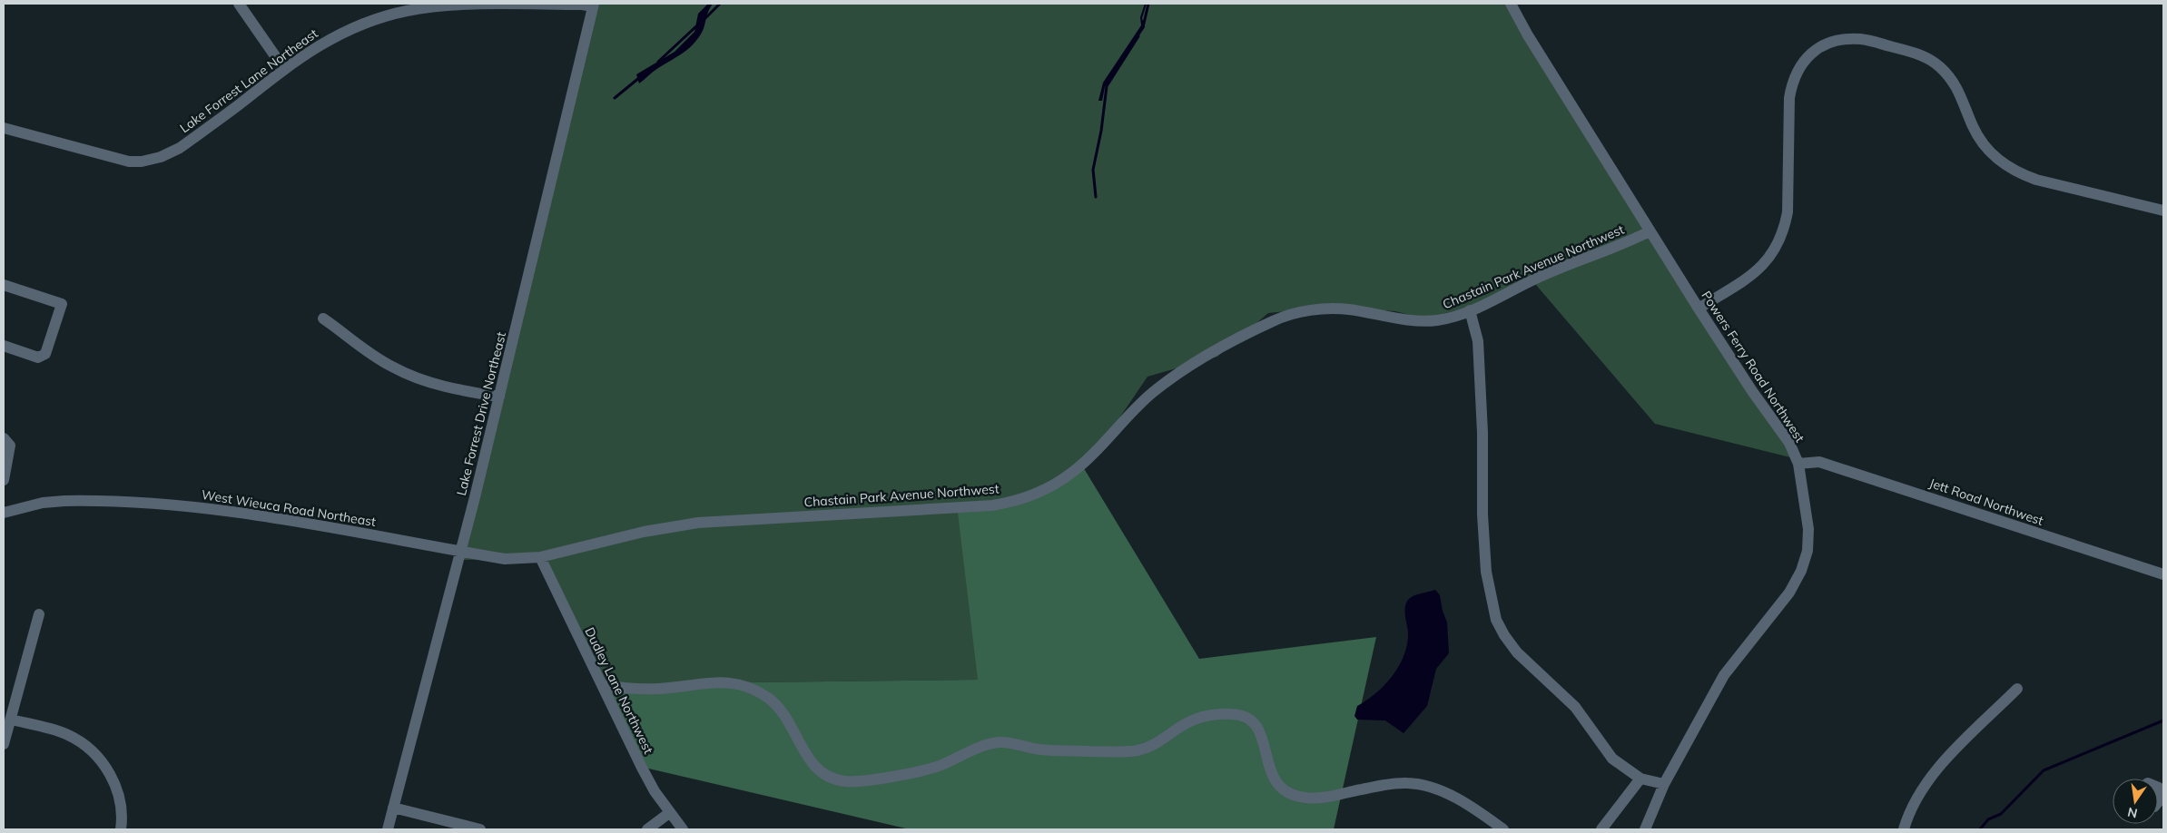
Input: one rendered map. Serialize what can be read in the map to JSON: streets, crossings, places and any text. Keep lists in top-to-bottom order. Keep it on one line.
{"streets":{"street":["Lake Forrest Lane Northeast","Chastain Park Avenue Northwest","Powers Ferry Road Northwest","Lake Forrest Drive Northeast","Jett Road Northwest","West Wieuca Road Northeast","Dudley Lane Northwest"]},"crossings":[["Lake Forrest Lane Northeast","Lake Forrest Drive Northeast"],["Chastain Park Avenue Northwest","Powers Ferry Road Northwest"],["Chastain Park Avenue Northwest","Lake Forrest Drive Northeast"],["Chastain Park Avenue Northwest","West Wieuca Road Northeast"],["Chastain Park Avenue Northwest","Dudley Lane Northwest"],["Powers Ferry Road Northwest","Jett Road Northwest"],["Lake Forrest Drive Northeast","West Wieuca Road Northeast"]],"north":"bottom"}
